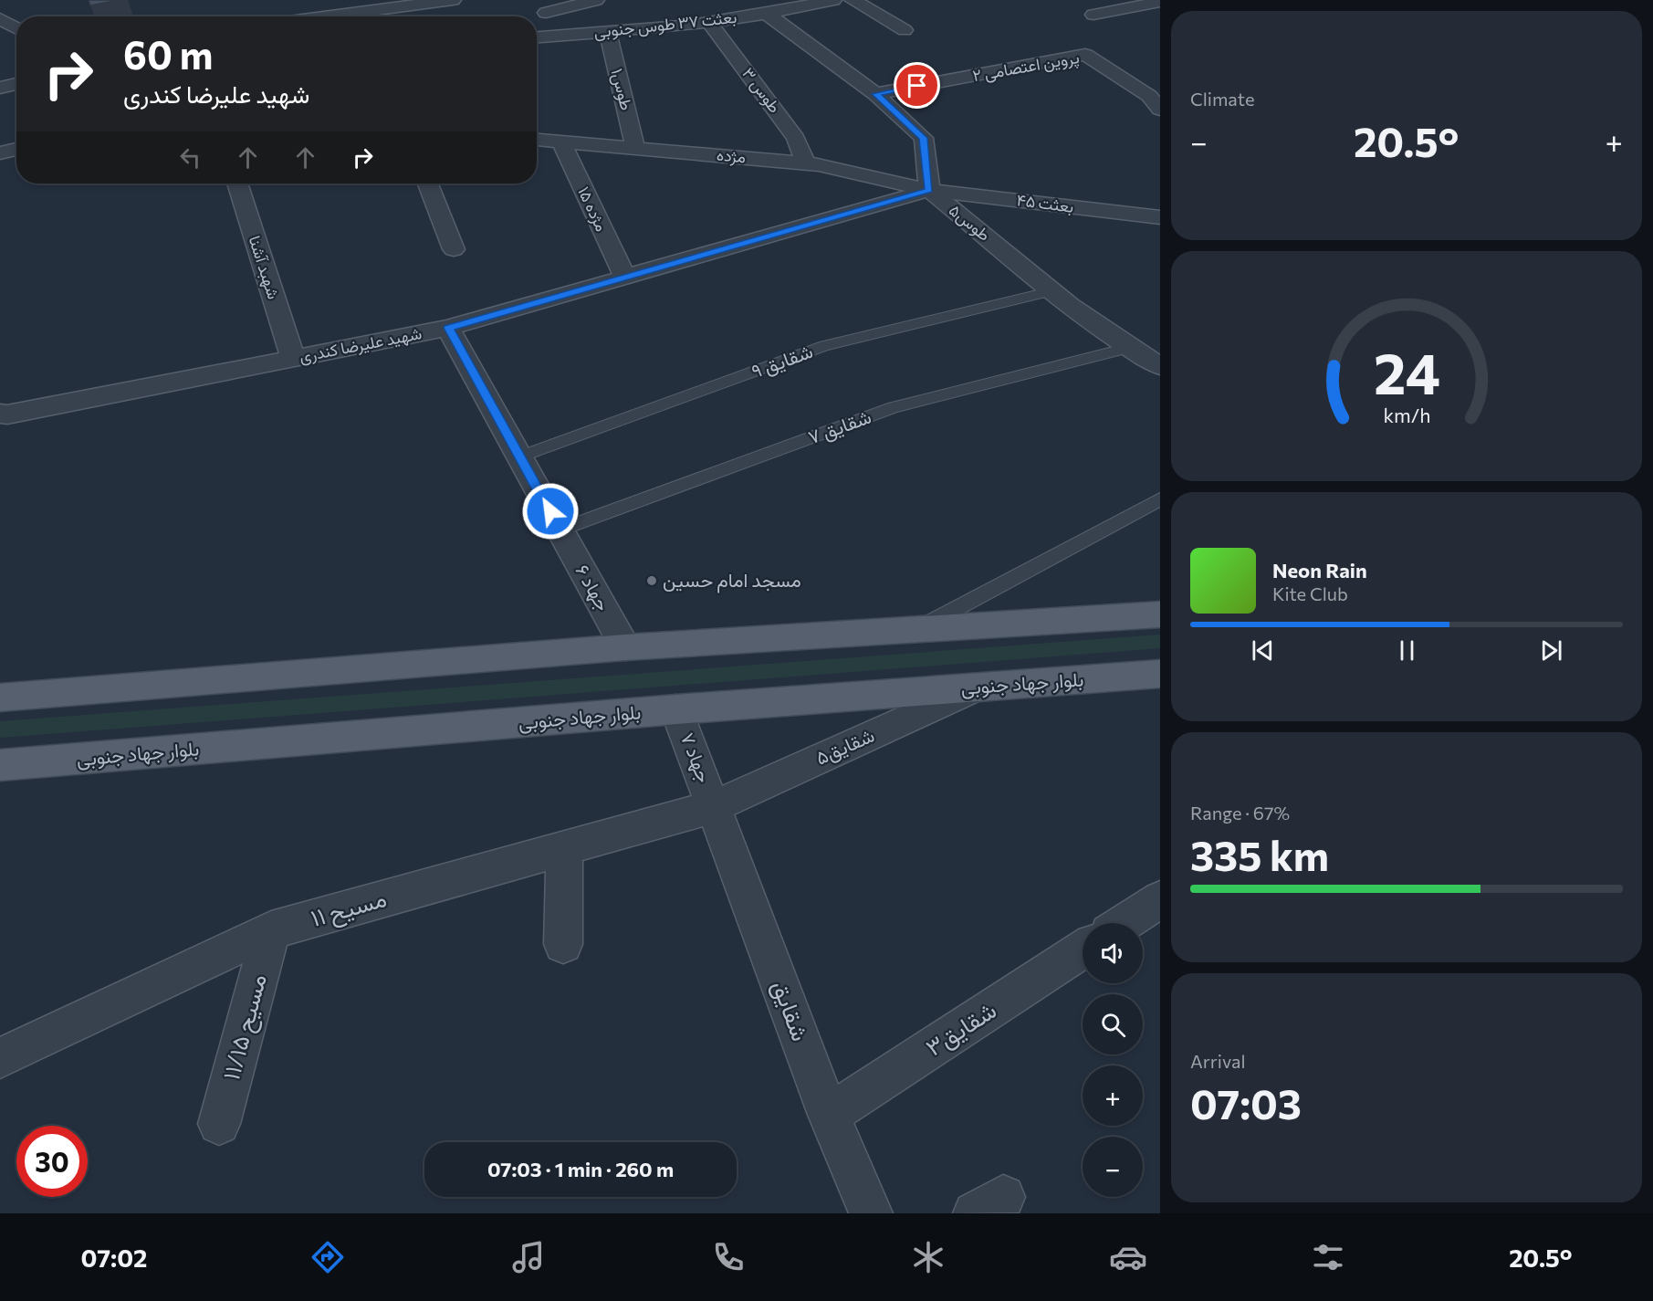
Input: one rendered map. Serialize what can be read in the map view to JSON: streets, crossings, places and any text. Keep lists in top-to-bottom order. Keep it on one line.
{"streets":{"main road":["بلوار جهاد جنوبی"],"street":["بعثت ۳۷ طوس جنوبی","پروین اعتصامی ۲","طوس۱","طوس ۳","مژده","بعثت ۴۵","مژده ۱۵","طوس۵","شهبد آشنا","شهید علیرضا کندری","جهاد ۶","شقایق۵","جهاد ۷","مسیح ۱۱","شقایق","مسیح ۱۱/۱۵","شقایق۳"],"lane":["شقایق ۹","شقایق ۷"]},"crossings":[["بعثت ۳۷ طوس جنوبی","طوس۱"],["بعثت ۳۷ طوس جنوبی","طوس ۳"],["بعثت ۳۷ طوس جنوبی","طوس۵"],["پروین اعتصامی ۲","طوس۵"],["طوس۱","مژده"],["طوس ۳","مژده"],["مژده","بعثت ۴۵"],["مژده","مژده ۱۵"],["مژده","طوس۵"],["مژده","شهید علیرضا کندری"],["بعثت ۴۵","طوس۵"],["بعثت ۴۵","شهید علیرضا کندری"],["مژده ۱۵","شهید علیرضا کندری"],["طوس۵","شهید علیرضا کندری"],["طوس۵","شقایق ۹"],["طوس۵","شقایق ۷"],["شهبد آشنا","شهید علیرضا کندری"],["شهید علیرضا کندری","جهاد ۶"],["شقایق ۹","جهاد ۶"],["شقایق ۷","جهاد ۶"],["بلوار جهاد جنوبی","شقایق۵"],["بلوار جهاد جنوبی","جهاد ۷"],["شقایق۵","جهاد ۷"],["شقایق۵","مسیح ۱۱"],["شقایق۵","شقایق"],["جهاد ۷","مسیح ۱۱"],["جهاد ۷","شقایق"],["مسیح ۱۱","شقایق"],["مسیح ۱۱","مسیح ۱۱/۱۵"],["شقایق","شقایق۳"]],"places":["مسجد امام حسین"],"page":{"tile":["Climate",["Range · 67%","335 km"],["Arrival","07:03"]],"turn":["60 m","شهید علیرضا کندری"],"heat":["−","20.5°","+"],"song":["Neon Rain","Kite Club"],"map_buttons":["+","−"],"limit":"30","trip":"07:03 · 1 min · 260 m","tabs":["07:02","20.5°"],"gauge":["24","km/h"]}}
